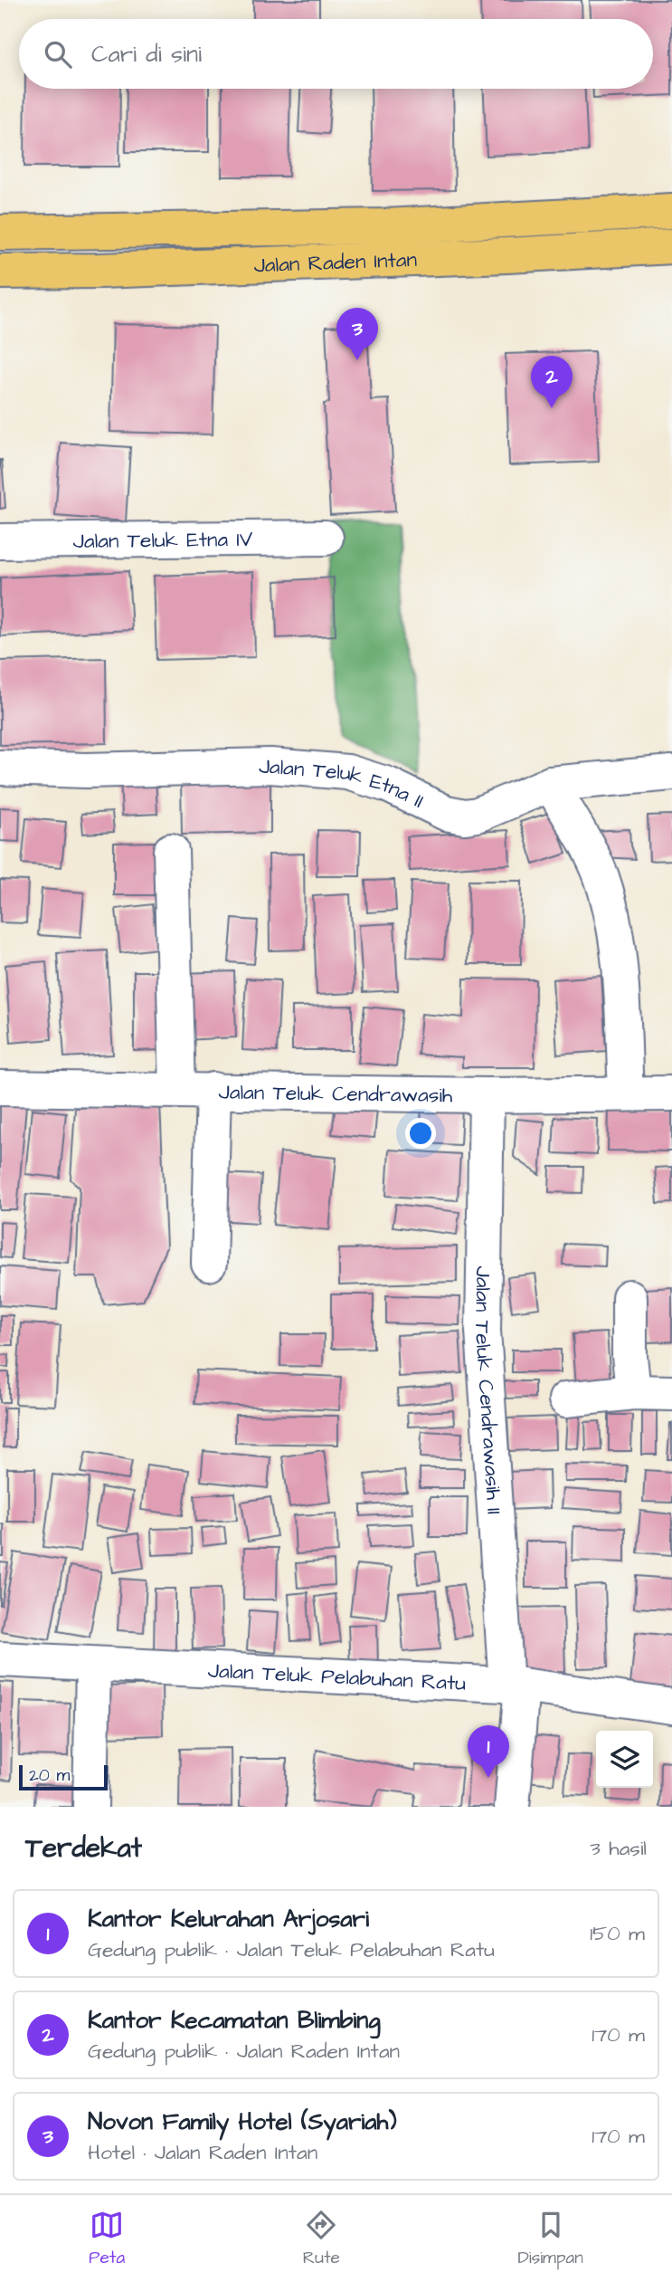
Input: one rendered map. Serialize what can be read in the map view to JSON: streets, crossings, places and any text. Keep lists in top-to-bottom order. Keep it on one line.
{"streets":{"highway":["Jalan Raden Intan"],"street":["Jalan Teluk Etna IV","Jalan Teluk Etna II","Jalan Teluk Cendrawasih","Jalan Teluk Cendrawasih II","Jalan Teluk Pelabuhan Ratu"]},"crossings":[["Jalan Teluk Cendrawasih","Jalan Teluk Cendrawasih II"],["Jalan Teluk Cendrawasih II","Jalan Teluk Pelabuhan Ratu"]],"scale_bar":"20 m","page":{"search":"Cari di sini","pins":["3","2","1"],"scale":"20 m","heading":["Terdekat","3 hasil"],"list":[{"mark":"1","name":"Kantor Kelurahan Arjosari","note":"Gedung publik · Jalan Teluk Pelabuhan Ratu","value":"150 m"},{"mark":"2","name":"Kantor Kecamatan Blimbing","note":"Gedung publik · Jalan Raden Intan","value":"170 m"},{"mark":"3","name":"Novon Family Hotel (Syariah)","note":"Hotel · Jalan Raden Intan","value":"170 m"}],"nav":["Peta","Rute","Disimpan"]}}
